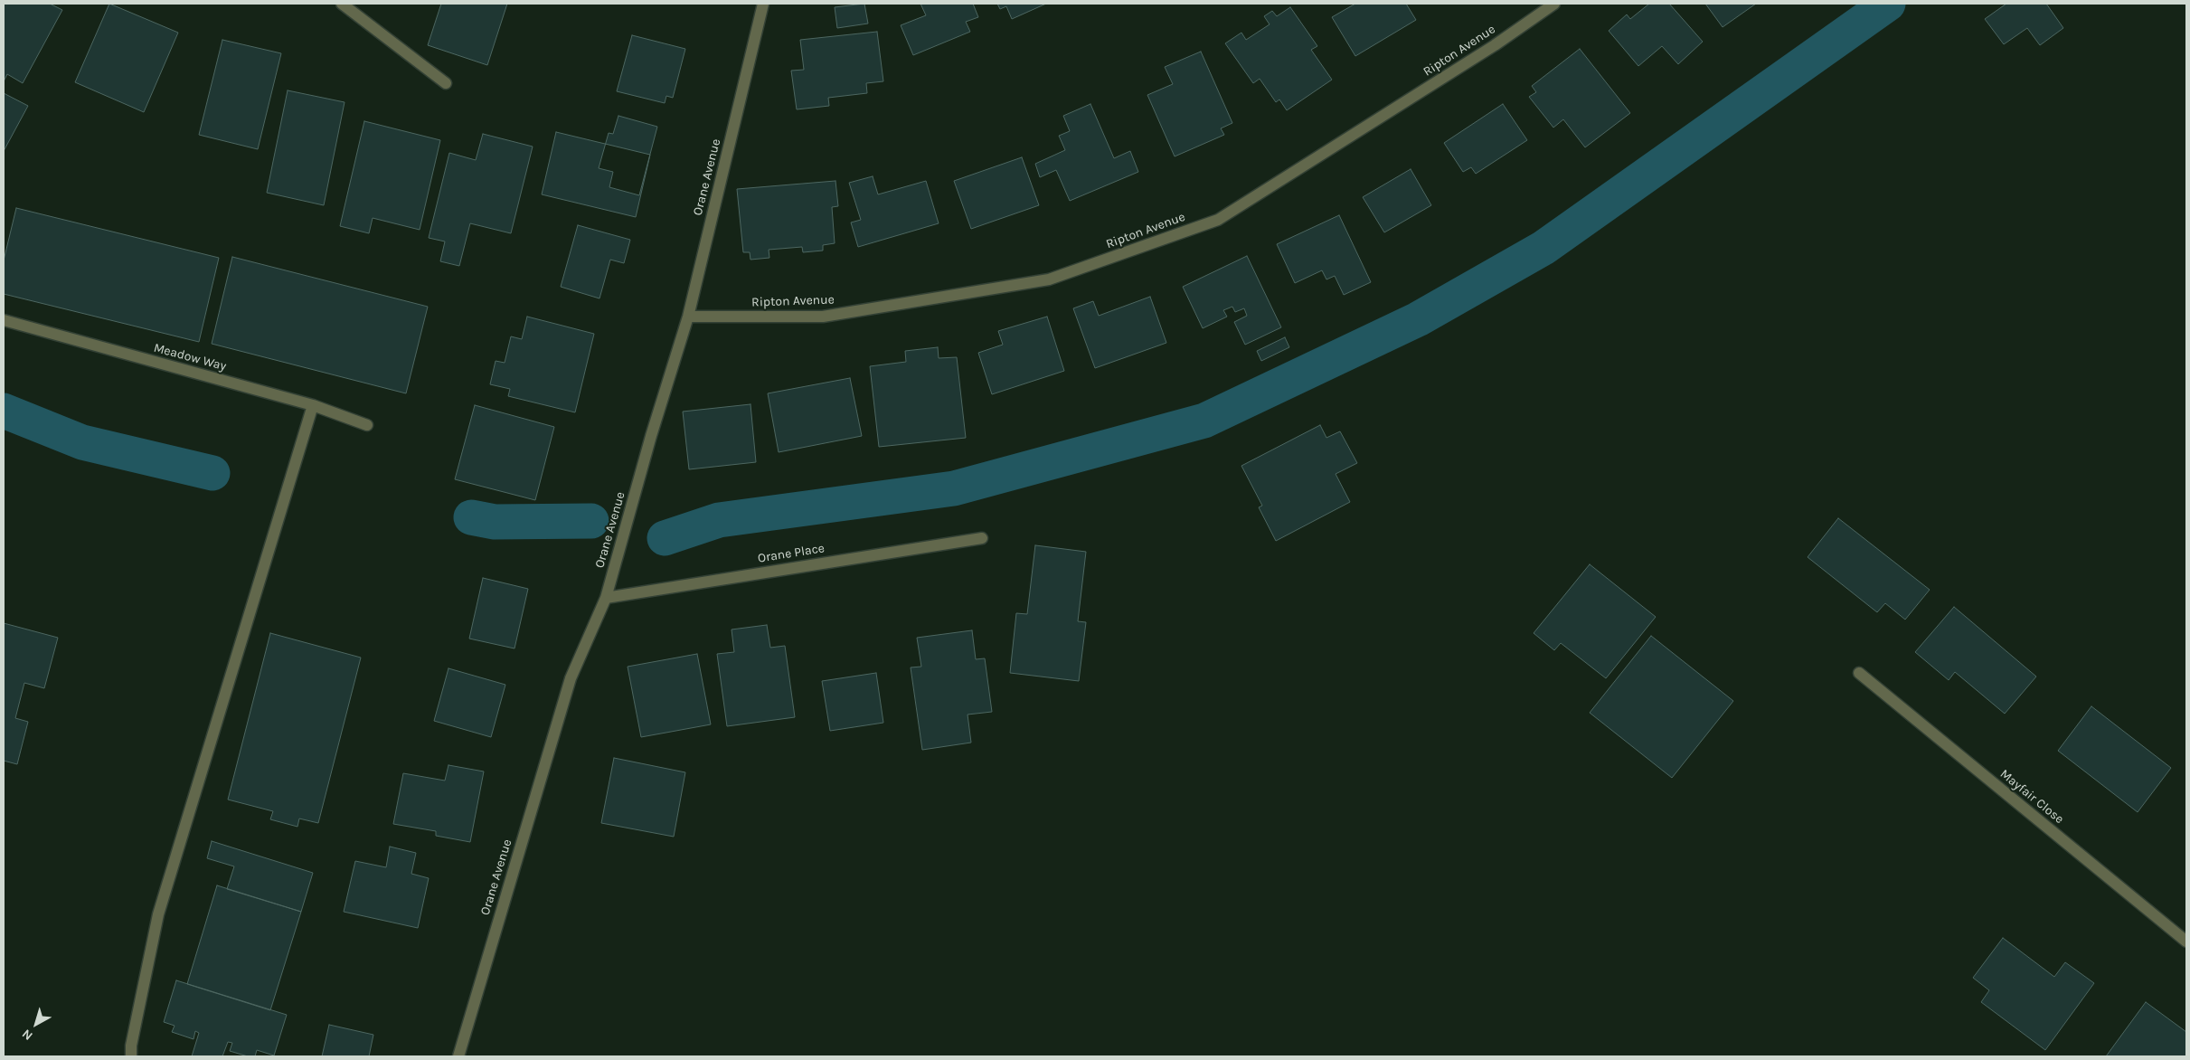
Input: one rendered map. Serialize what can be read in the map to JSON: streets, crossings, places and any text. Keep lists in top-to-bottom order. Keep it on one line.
{"streets":{"street":["Ripton Avenue","Orane Avenue","Meadow Way","Orane Place","Mayfair Close"]},"crossings":[["Ripton Avenue","Orane Avenue"],["Orane Avenue","Orane Place"]],"north":"bottom left"}
